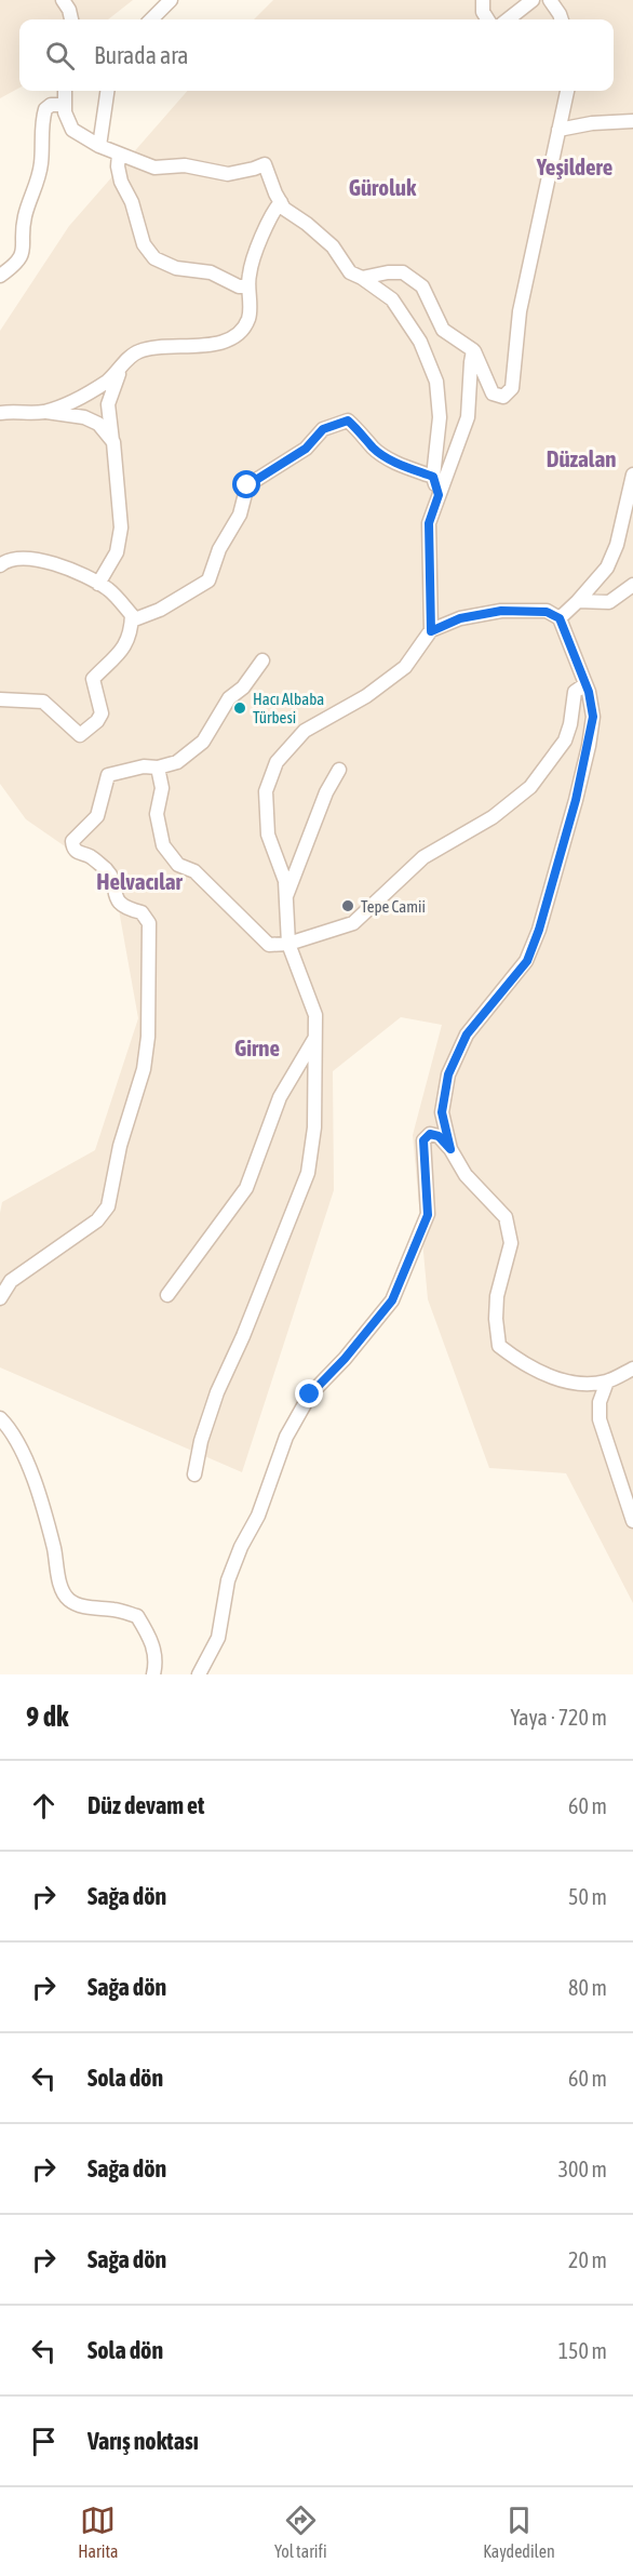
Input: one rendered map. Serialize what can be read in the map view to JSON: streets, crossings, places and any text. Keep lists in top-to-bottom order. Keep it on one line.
{"districts":["Yeşildere","Güroluk","Düzalan","Helvacılar","Girne"],"places":["Hacı Albaba Türbesi","Tepe Camii"],"page":{"search":"Burada ara","heading":["9 dk","Yaya · 720 m"],"list":[["Düz devam et","60 m"],["Sağa dön","50 m"],["Sağa dön","80 m"],["Sola dön","60 m"],["Sağa dön","300 m"],["Sağa dön","20 m"],["Sola dön","150 m"],"Varış noktası"],"nav":["Harita","Yol tarifi","Kaydedilen"]}}
